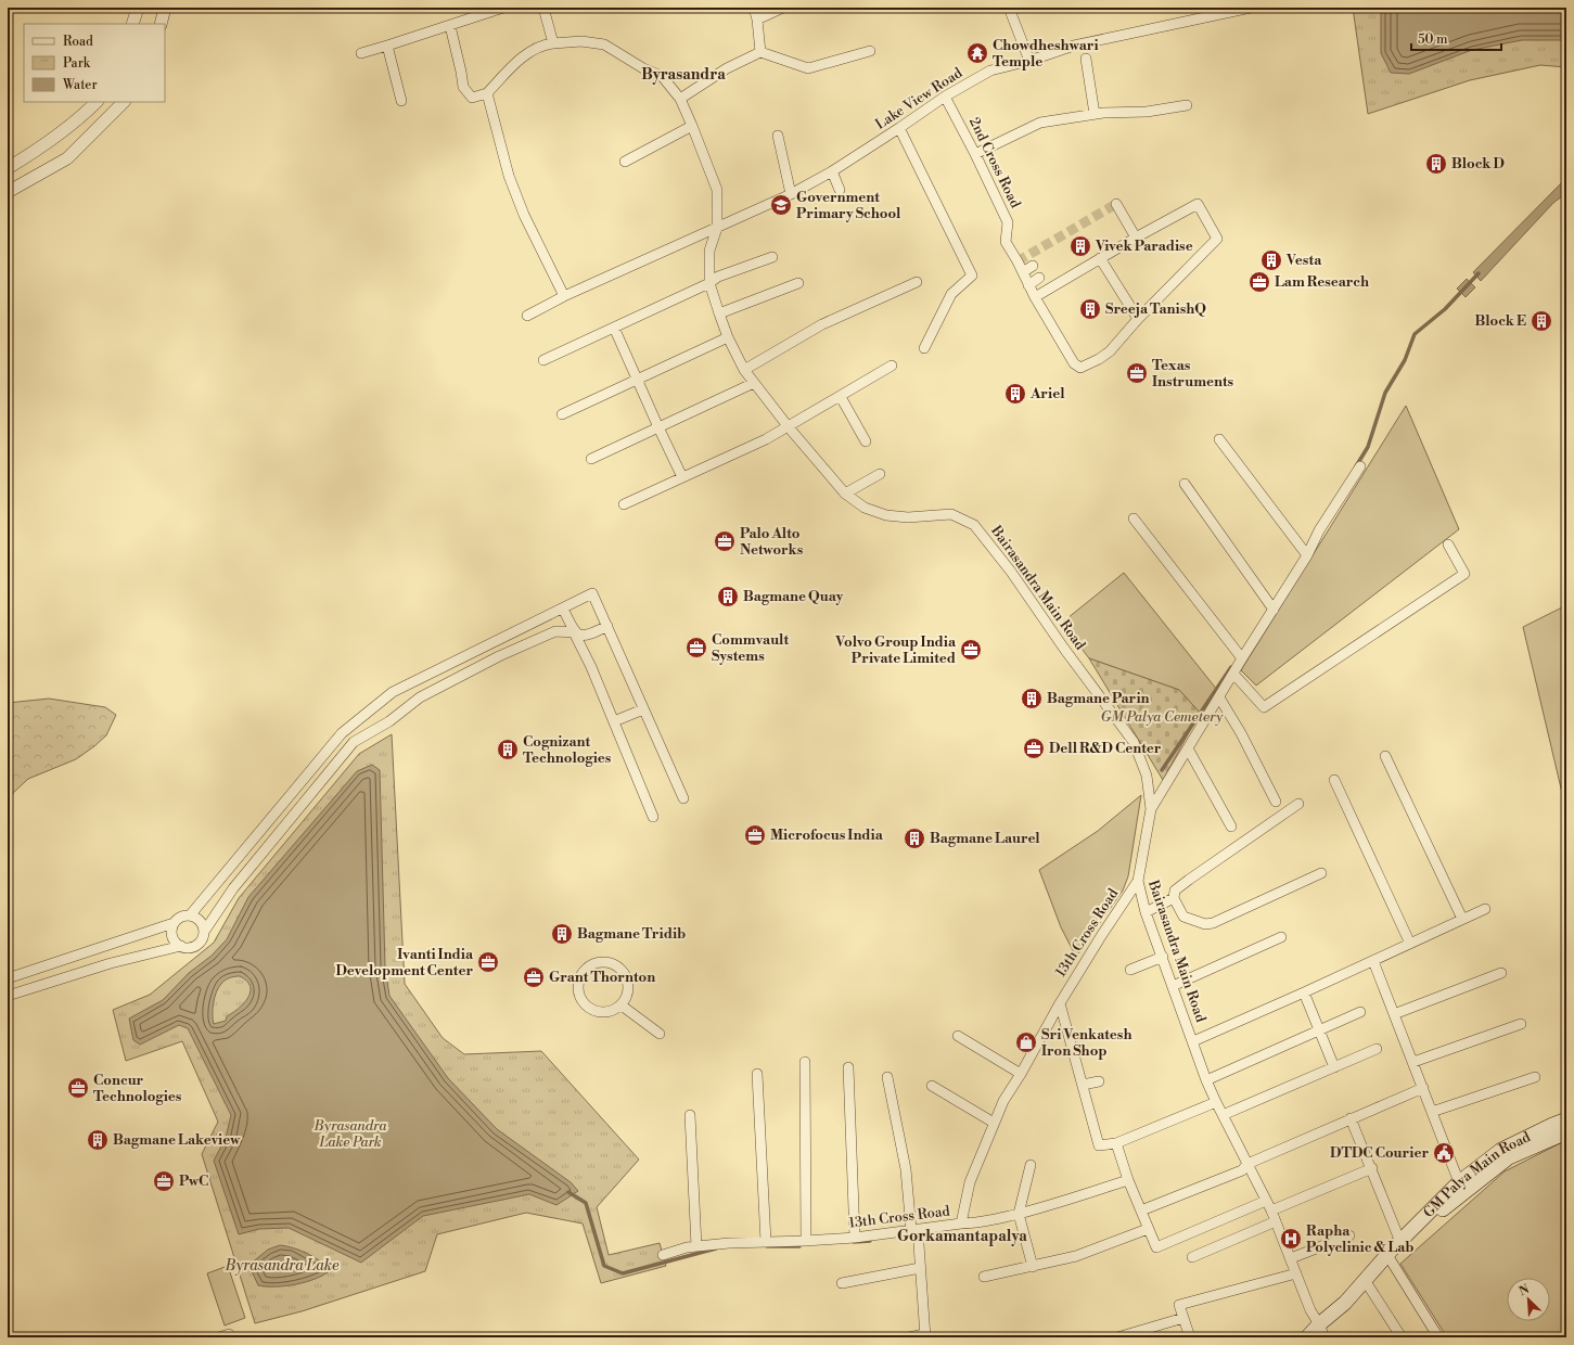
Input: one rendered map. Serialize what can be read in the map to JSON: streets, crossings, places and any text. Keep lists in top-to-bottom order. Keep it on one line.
{"streets":{"main road":["GM Palya Main Road"],"street":["Lake View Road","2nd Cross Road","Bairasandra Main Road","13th Cross Road"]},"crossings":[["Lake View Road","2nd Cross Road"],["Lake View Road","Bairasandra Main Road"],["Bairasandra Main Road","13th Cross Road"],["Bairasandra Main Road","GM Palya Main Road"]],"districts":["Byrasandra","Gorkamantapalya"],"water":["Byrasandra Lake"],"parks":["GM Palya Cemetery","Byrasandra Lake Park"],"places":{"temple":["Chowdheshwari Temple"],"building":["Block D","Vivek Paradise","Vesta","Sreeja TanishQ","Block E","Ariel","Bagmane Quay","Bagmane Parin","Cognizant Technologies","Bagmane Laurel","Bagmane Tridib","Bagmane Lakeview"],"school or university":["Government Primary School"],"office":["Lam Research","Texas Instruments","Palo Alto Networks","Commvault Systems","Volvo Group India Private Limited","Dell R&D Center","Microfocus India","Ivanti India Development Center","Grant Thornton","Concur Technologies","PwC"],"shop":["Sri Venkatesh Iron Shop"],"public building":["DTDC Courier"],"hospital":["Rapha Polyclinic & Lab"]},"legend":["Road","Park","Water"],"scale_bar":"50 m","north":"top left"}
